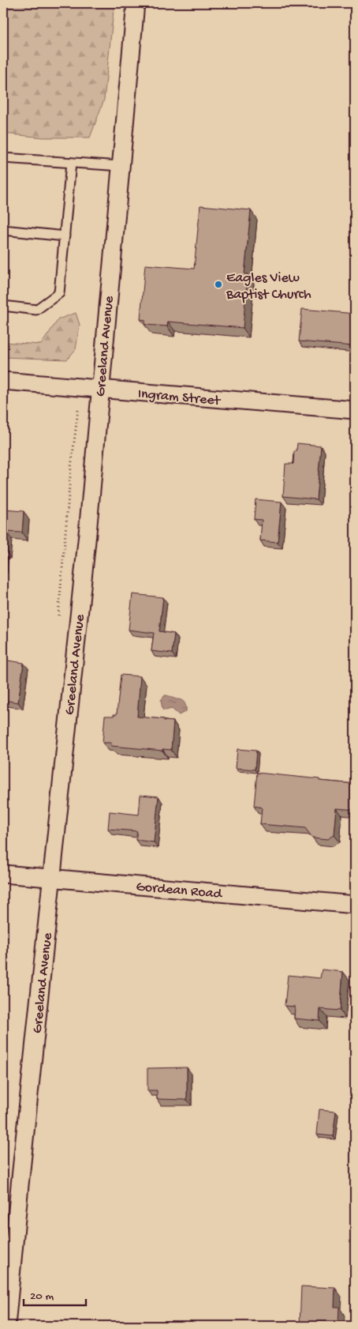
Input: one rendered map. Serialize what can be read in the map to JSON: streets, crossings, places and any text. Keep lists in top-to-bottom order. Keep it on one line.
{"streets":{"street":["Greeland Avenue","Ingram Street","Gordean Road"]},"crossings":[["Greeland Avenue","Ingram Street"],["Greeland Avenue","Gordean Road"]],"places":["Eagles View Baptist Church"],"scale_bar":"20 m"}
